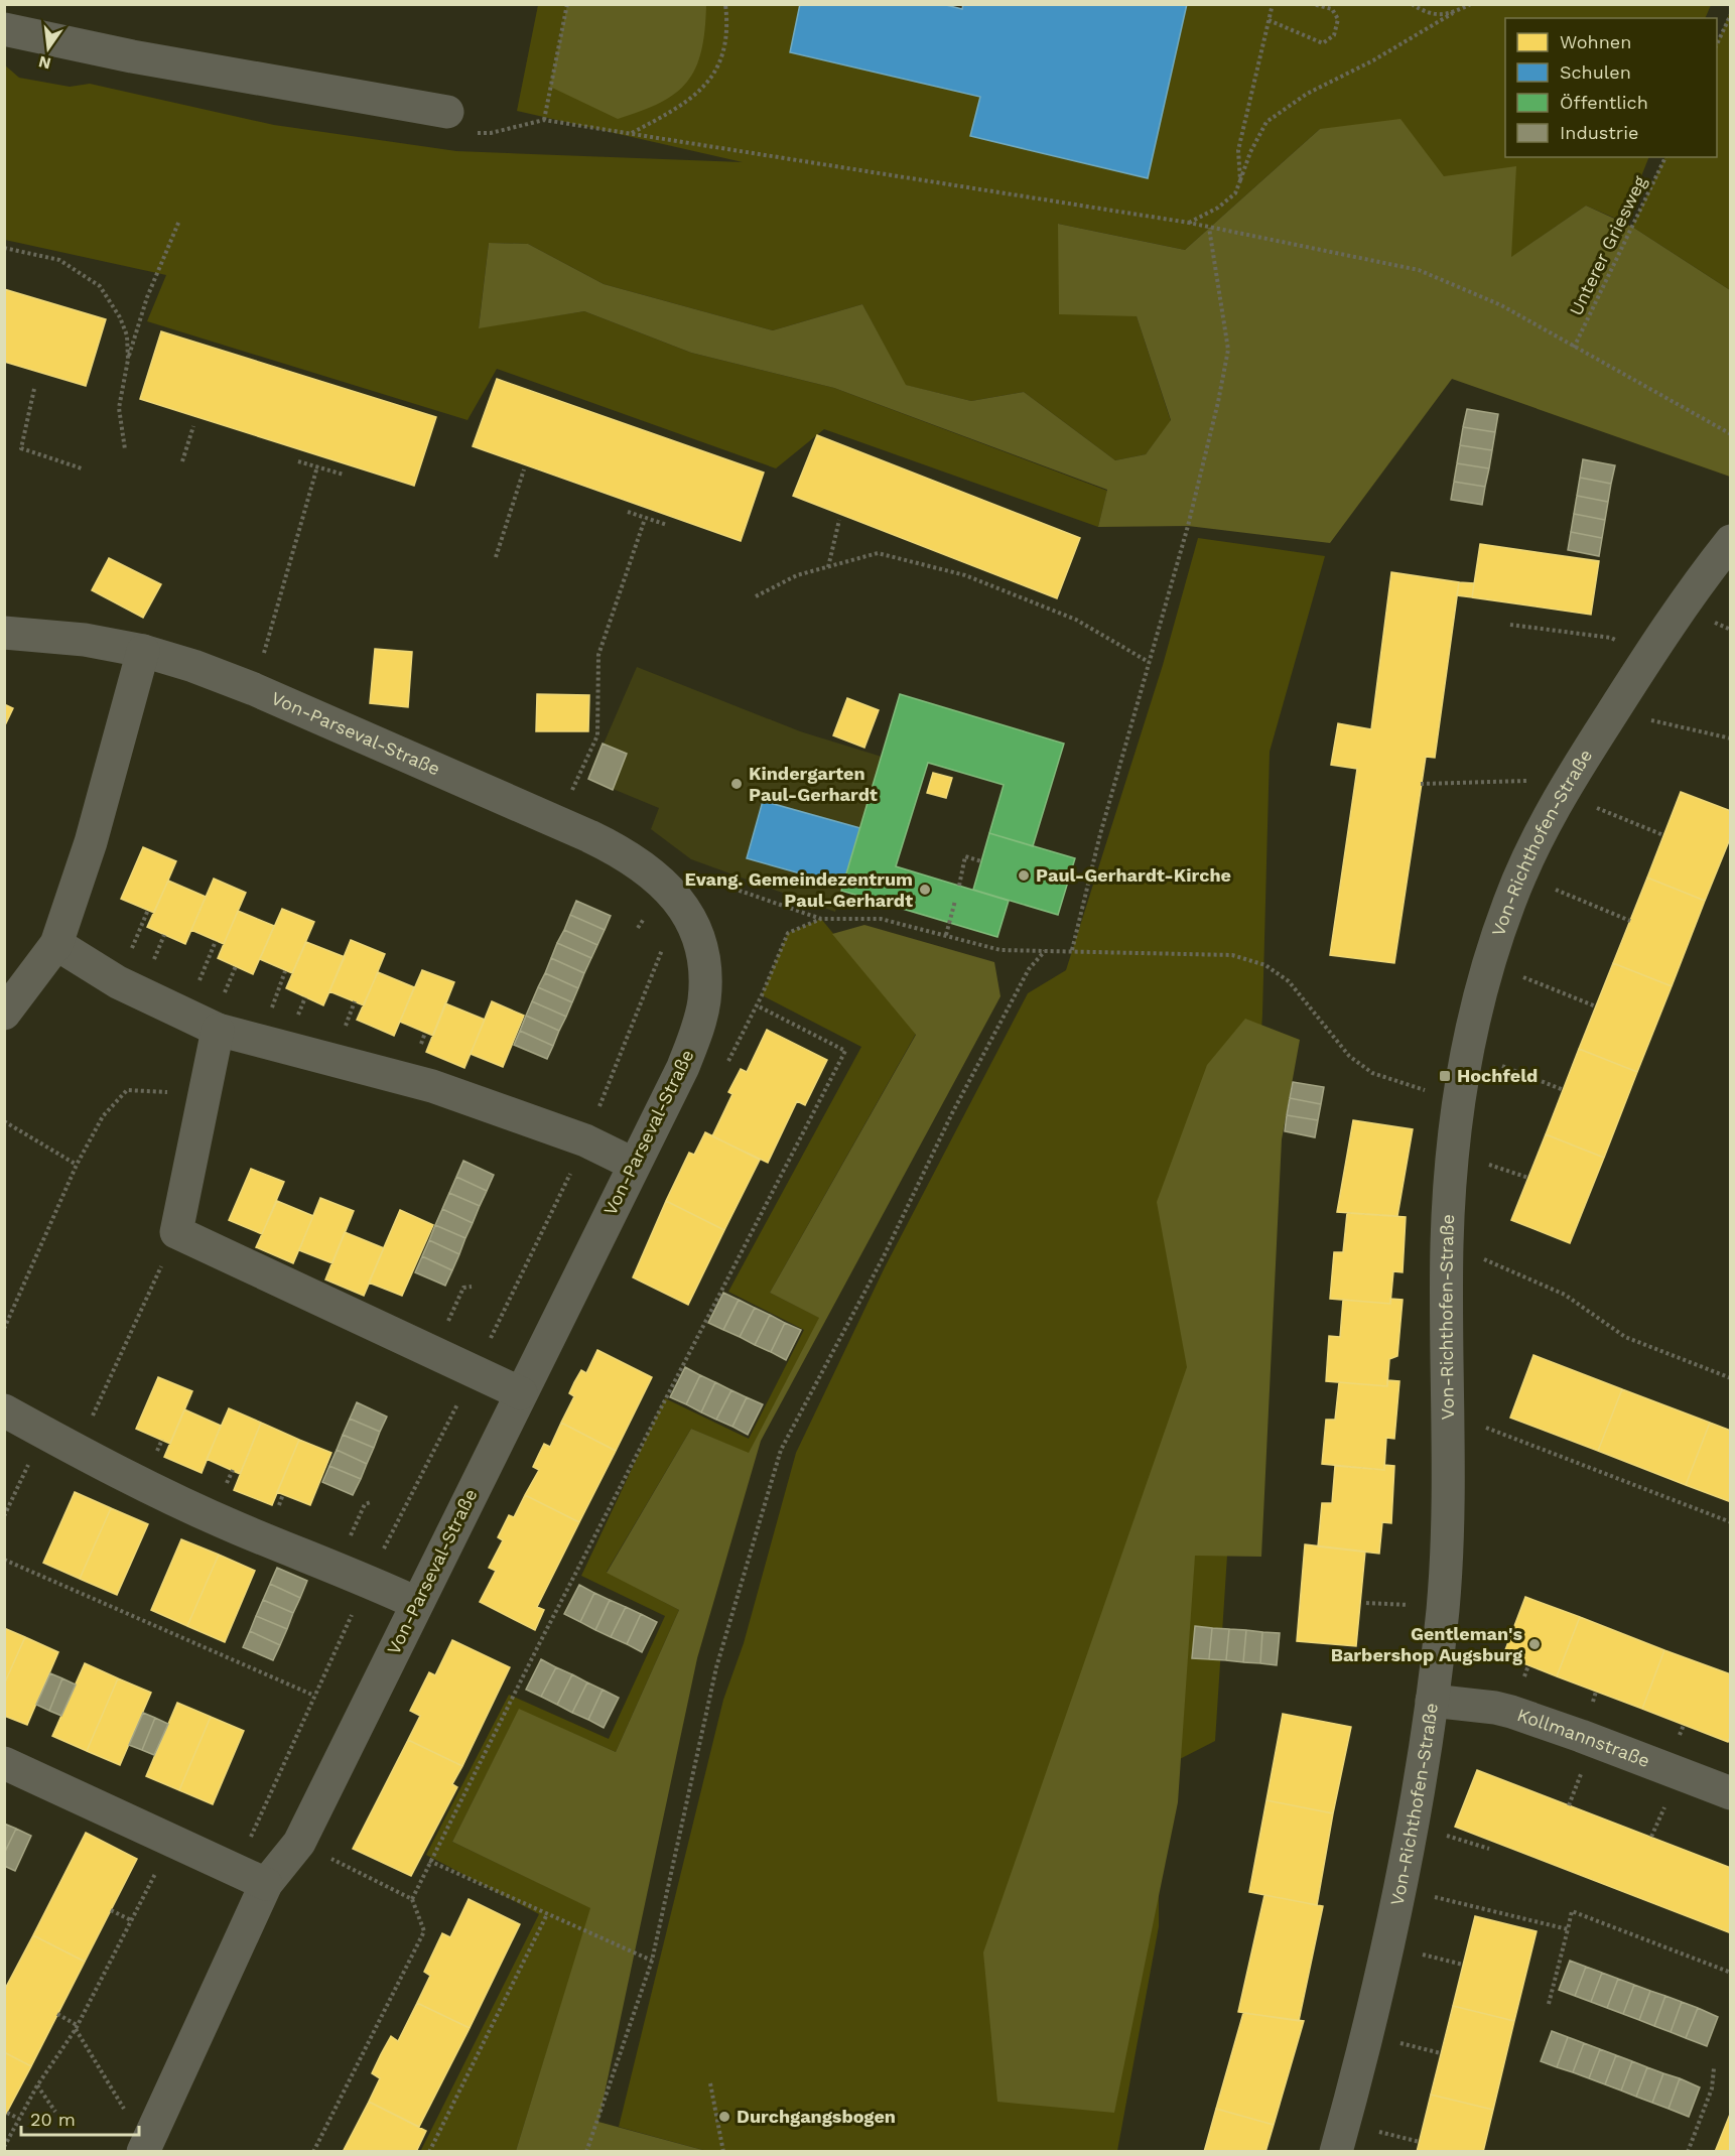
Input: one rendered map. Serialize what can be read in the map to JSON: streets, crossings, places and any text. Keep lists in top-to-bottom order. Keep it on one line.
{"streets":{"street":["Von-Parseval-Straße","Von-Richthofen-Straße","Kollmannstraße"],"path":["Unterer Griesweg"]},"crossings":[["Von-Richthofen-Straße","Kollmannstraße"]],"places":{"other":["Kindergarten Paul-Gerhardt","Paul-Gerhardt-Kirche","Evang. Gemeindezentrum Paul-Gerhardt","Gentleman's Barbershop Augsburg","Durchgangsbogen"],"transit":["Hochfeld"]},"legend":["Wohnen","Schulen","Öffentlich","Industrie"],"scale_bar":"20 m","north":"bottom"}
